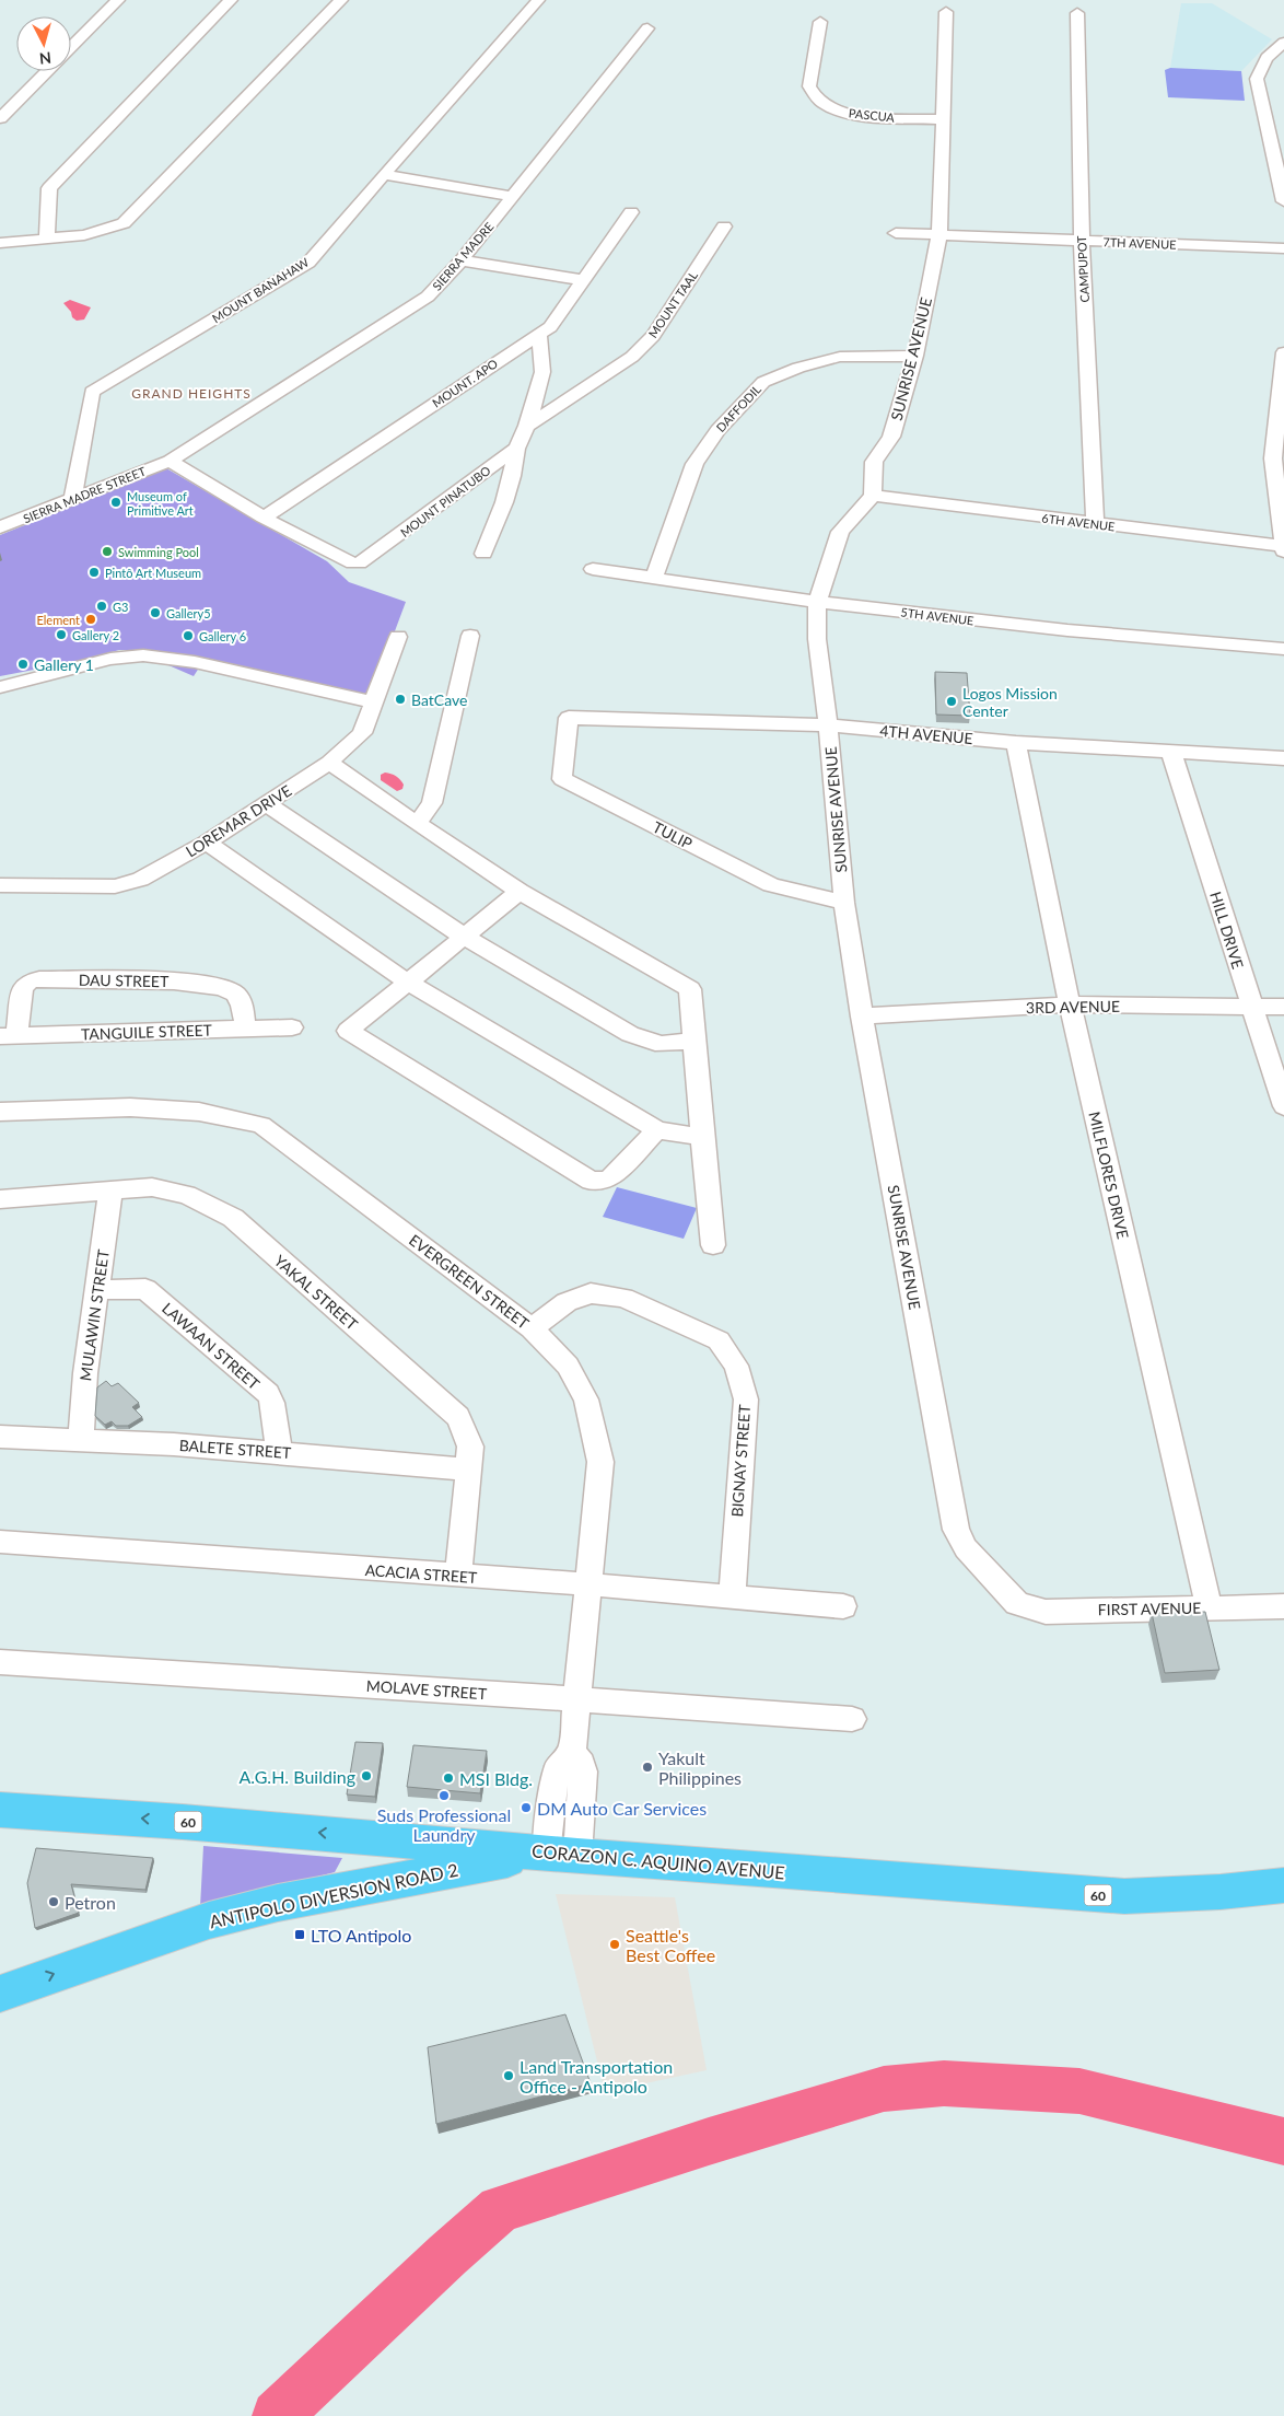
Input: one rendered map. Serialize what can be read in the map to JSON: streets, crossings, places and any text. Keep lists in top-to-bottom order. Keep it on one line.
{"streets":{"main road":["60","CORAZON C. AQUINO AVENUE","ANTIPOLO DIVERSION ROAD 2"],"street":["PASCUA","7TH AVENUE","SIERRA MADRE","CAMPUPOT","MOUNT BANAHAW","MOUNT TAAL","SUNRISE AVENUE","MOUNT. APO","DAFFODIL","SIERRA MADRE STREET","MOUNT PINATUBO","6TH AVENUE","5TH AVENUE","4TH AVENUE","LOREMAR DRIVE","TULIP","HILL DRIVE","DAU STREET","3RD AVENUE","TANGUILE STREET","MILFLORES DRIVE","EVERGREEN STREET","YAKAL STREET","MULAWIN STREET","LAWAAN STREET","BALETE STREET","BIGNAY STREET","ACACIA STREET","FIRST AVENUE","MOLAVE STREET"]},"crossings":[["PASCUA","SUNRISE AVENUE"],["7TH AVENUE","CAMPUPOT"],["7TH AVENUE","SUNRISE AVENUE"],["SIERRA MADRE","SIERRA MADRE STREET"],["CAMPUPOT","6TH AVENUE"],["MOUNT BANAHAW","SIERRA MADRE STREET"],["MOUNT TAAL","MOUNT PINATUBO"],["SUNRISE AVENUE","DAFFODIL"],["SUNRISE AVENUE","6TH AVENUE"],["SUNRISE AVENUE","5TH AVENUE"],["SUNRISE AVENUE","4TH AVENUE"],["SUNRISE AVENUE","TULIP"],["SUNRISE AVENUE","3RD AVENUE"],["SUNRISE AVENUE","FIRST AVENUE"],["MOUNT. APO","MOUNT PINATUBO"],["DAFFODIL","5TH AVENUE"],["4TH AVENUE","TULIP"],["4TH AVENUE","HILL DRIVE"],["4TH AVENUE","MILFLORES DRIVE"],["HILL DRIVE","3RD AVENUE"],["DAU STREET","TANGUILE STREET"],["3RD AVENUE","MILFLORES DRIVE"],["MILFLORES DRIVE","FIRST AVENUE"],["EVERGREEN STREET","BIGNAY STREET"],["EVERGREEN STREET","ACACIA STREET"],["EVERGREEN STREET","MOLAVE STREET"],["YAKAL STREET","MULAWIN STREET"],["YAKAL STREET","BALETE STREET"],["YAKAL STREET","ACACIA STREET"],["MULAWIN STREET","LAWAAN STREET"],["MULAWIN STREET","BALETE STREET"],["LAWAAN STREET","BALETE STREET"],["BIGNAY STREET","ACACIA STREET"],["CORAZON C. AQUINO AVENUE","ANTIPOLO DIVERSION ROAD 2"]],"one_way":["ANTIPOLO DIVERSION ROAD 2"],"districts":["GRAND HEIGHTS"],"places":{"other":["Museum of Primitive Art","Swimming Pool","Pintô Art Museum","G3","Gallery5","Element","Gallery 2","Gallery 6","Gallery 1","BatCave","Logos Mission Center","Yakult Philippines","A.G.H. Building","MSI Bldg.","Suds Professional Laundry","DM Auto Car Services","Petron","Seattle's Best Coffee","Land Transportation Office - Antipolo"],"transit":["LTO Antipolo"]},"north":"bottom"}
